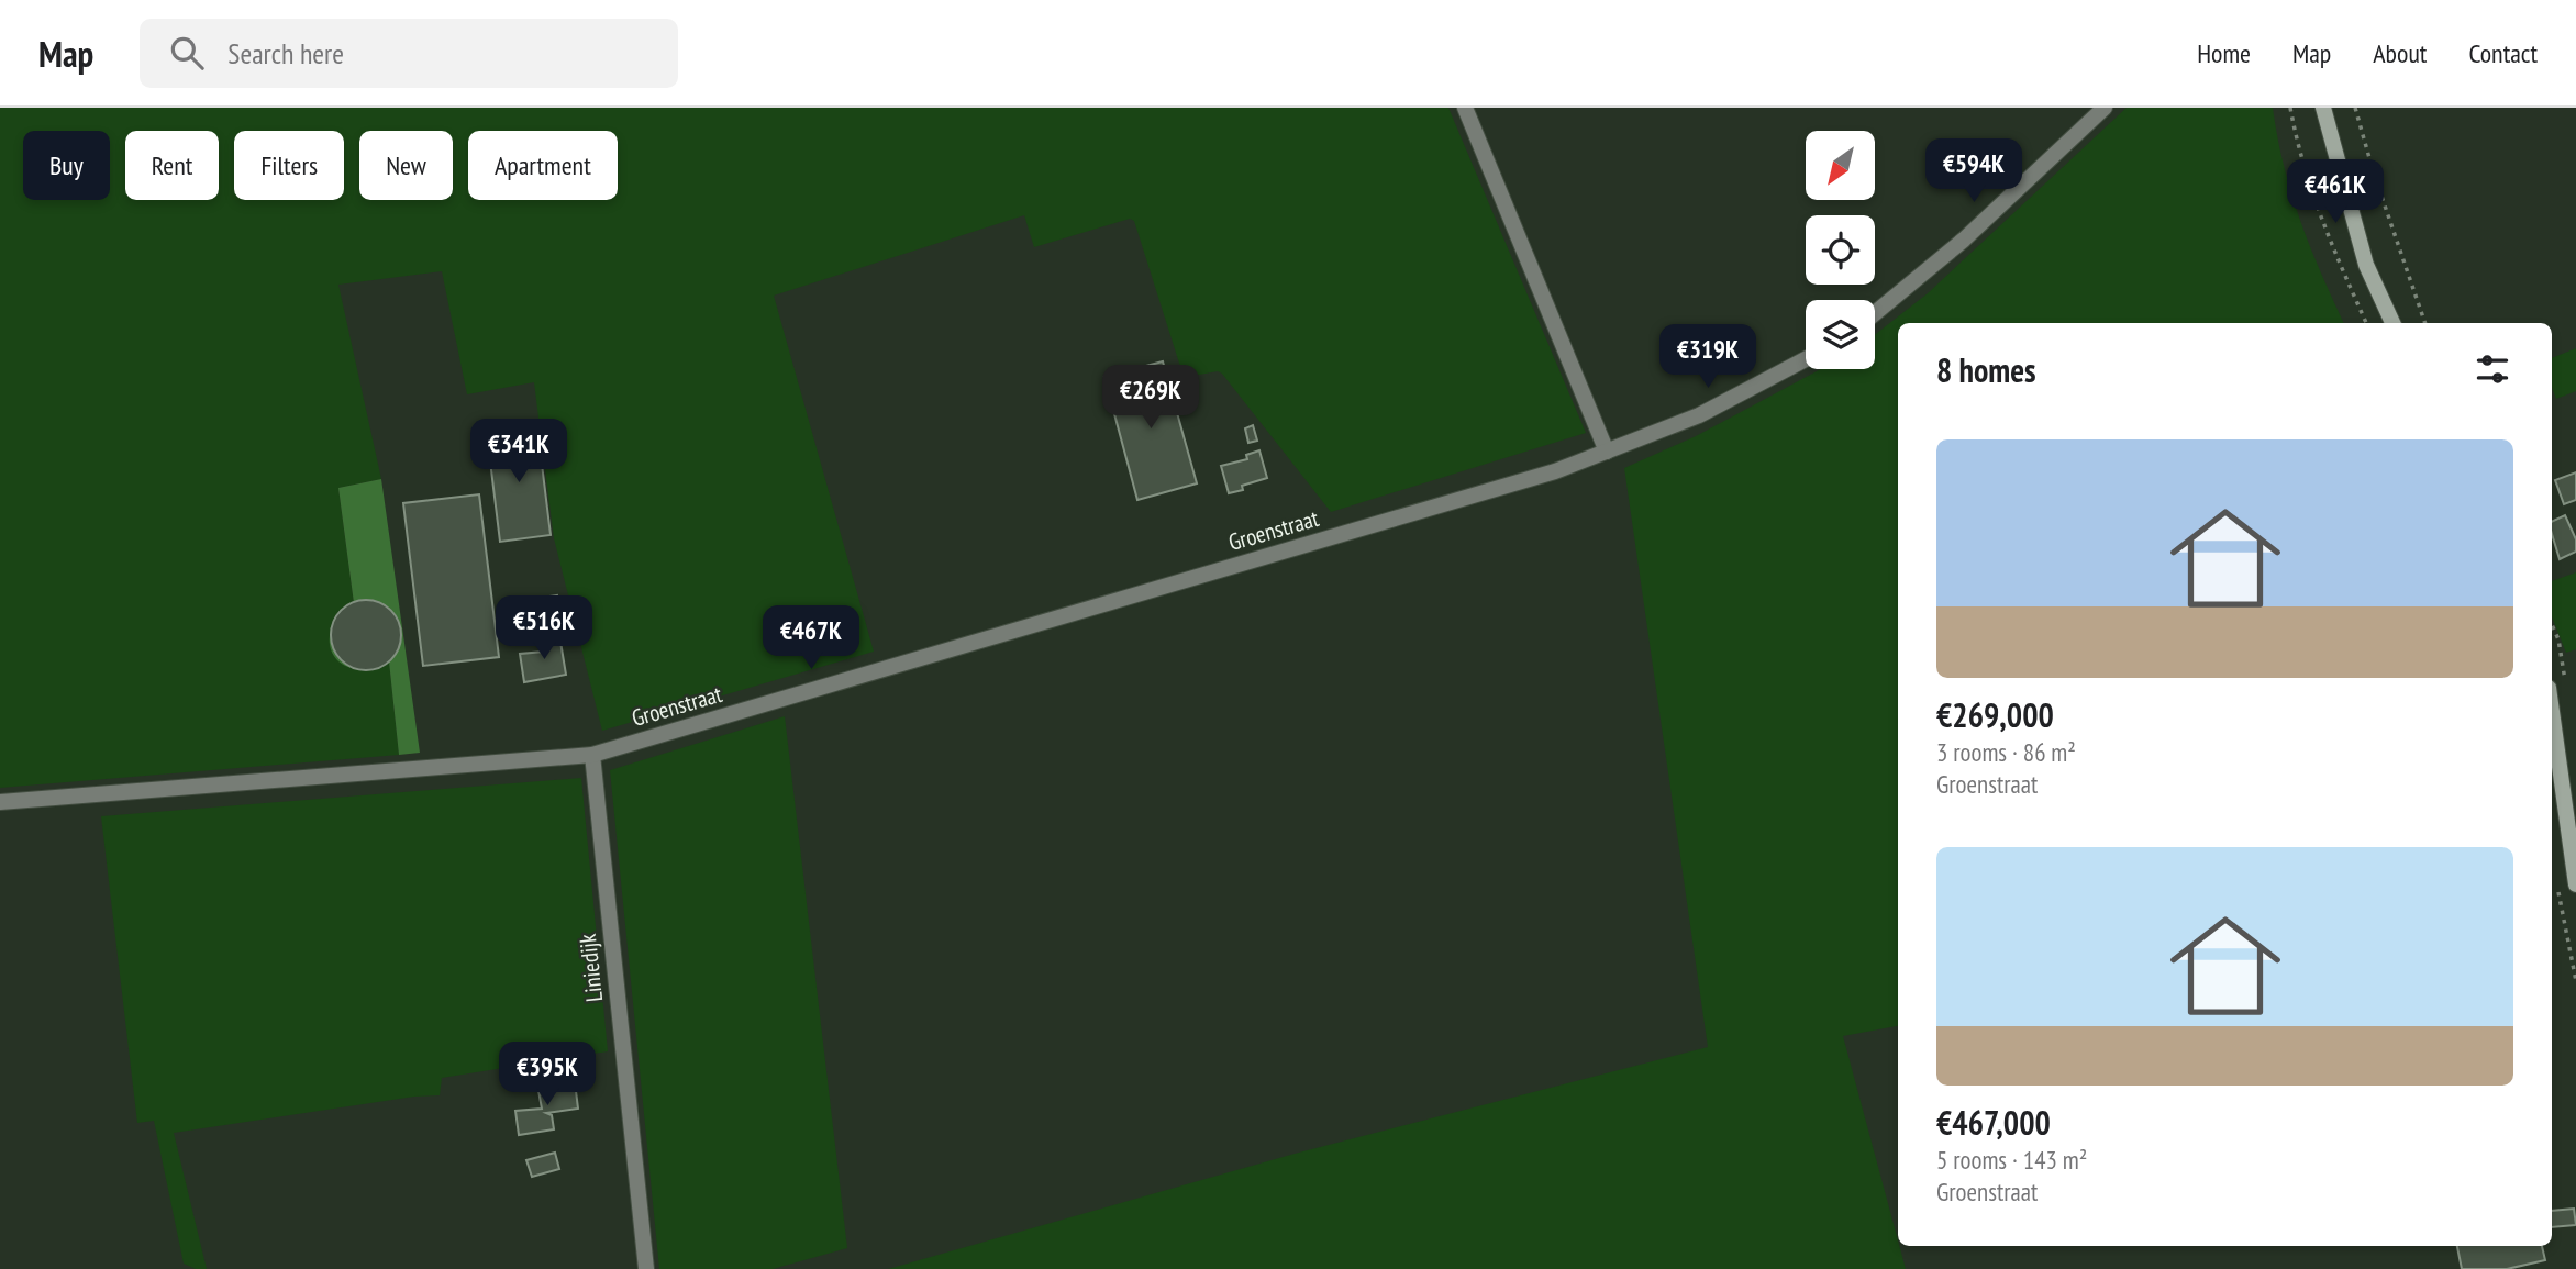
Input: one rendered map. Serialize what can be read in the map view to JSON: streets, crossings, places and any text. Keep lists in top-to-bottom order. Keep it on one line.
{"streets":{"street":["Groenstraat","Liniedijk"]},"crossings":[["Groenstraat","Liniedijk"]],"north":"bottom left","page":{"header":"Map","search":"Search here","nav":["Home","Map","About","Contact"],"chip":["Buy","Rent","Filters","New","Apartment"],"price":["€594K","€461K","€319K","€269K","€341K","€516K","€467K","€395K"],"heading":"8 homes","list":[{"name":"€269,000","note":"3 rooms · 86 m² · Groenstraat"},{"name":"€467,000","note":"5 rooms · 143 m² · Groenstraat"}]}}
